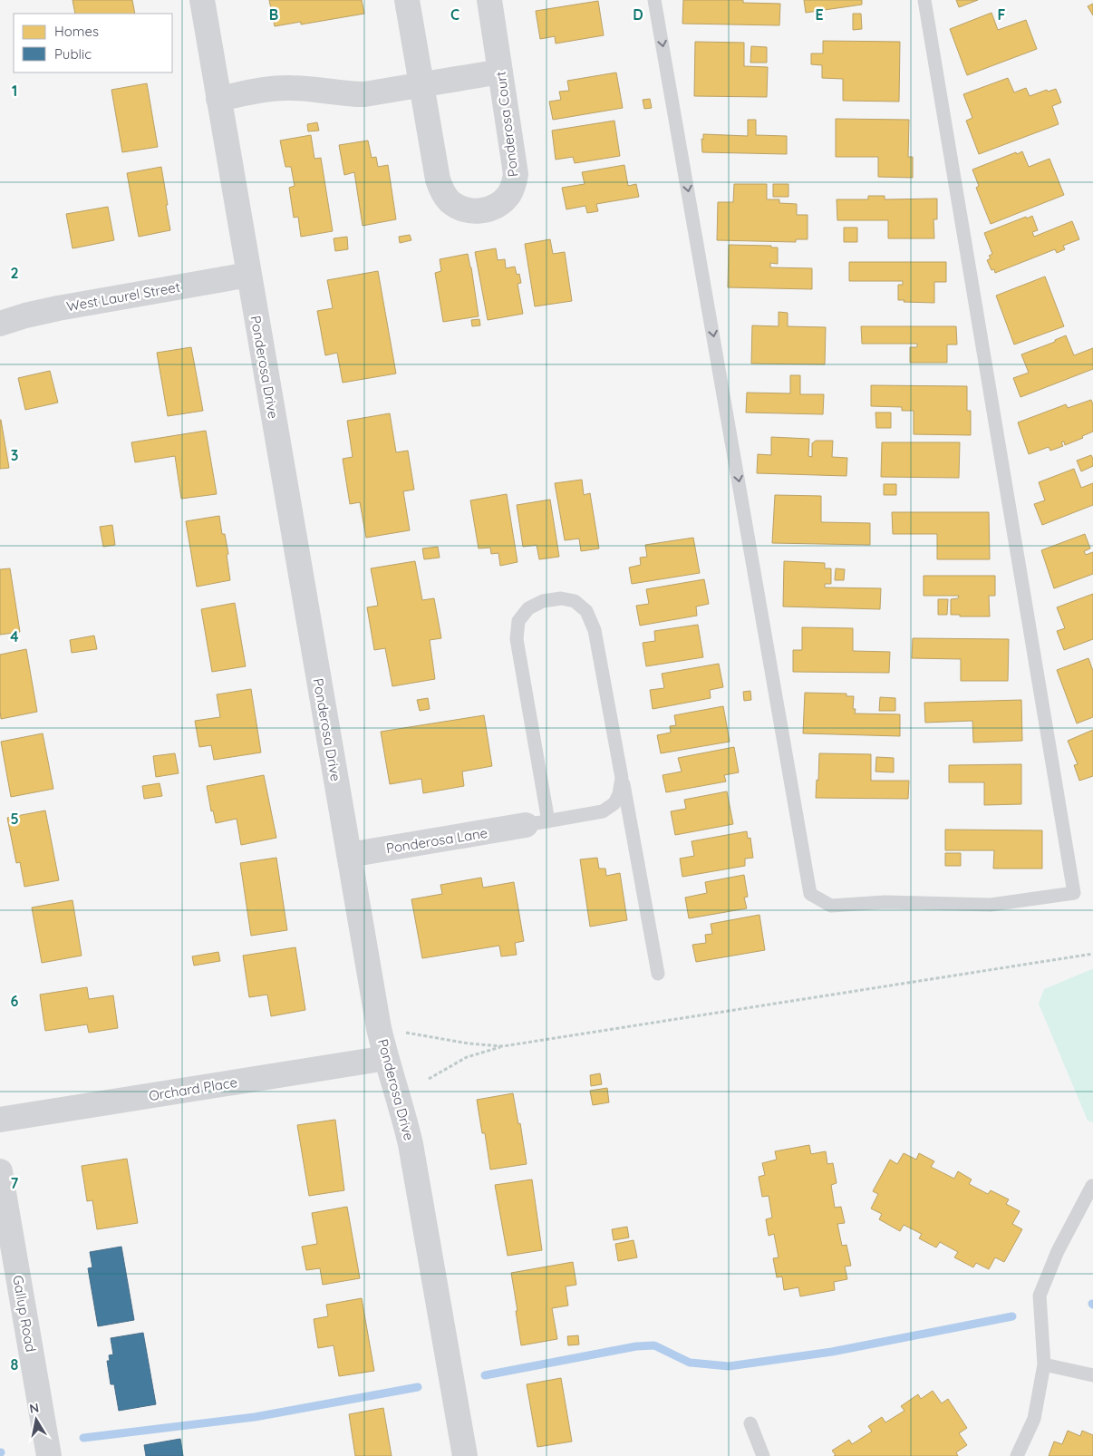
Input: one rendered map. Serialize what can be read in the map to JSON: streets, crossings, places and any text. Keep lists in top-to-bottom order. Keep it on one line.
{"streets":{"street":["Ponderosa Court","West Laurel Street","Ponderosa Drive","Ponderosa Lane","Orchard Place","Gallup Road"]},"crossings":[["West Laurel Street","Ponderosa Drive"],["Ponderosa Drive","Ponderosa Lane"],["Ponderosa Drive","Orchard Place"]],"legend":["Homes","Public"],"north":"top","grid":{"columns":["B","C","D","E","F"],"rows":["1","2","3","4","5","6","7","8"]}}
